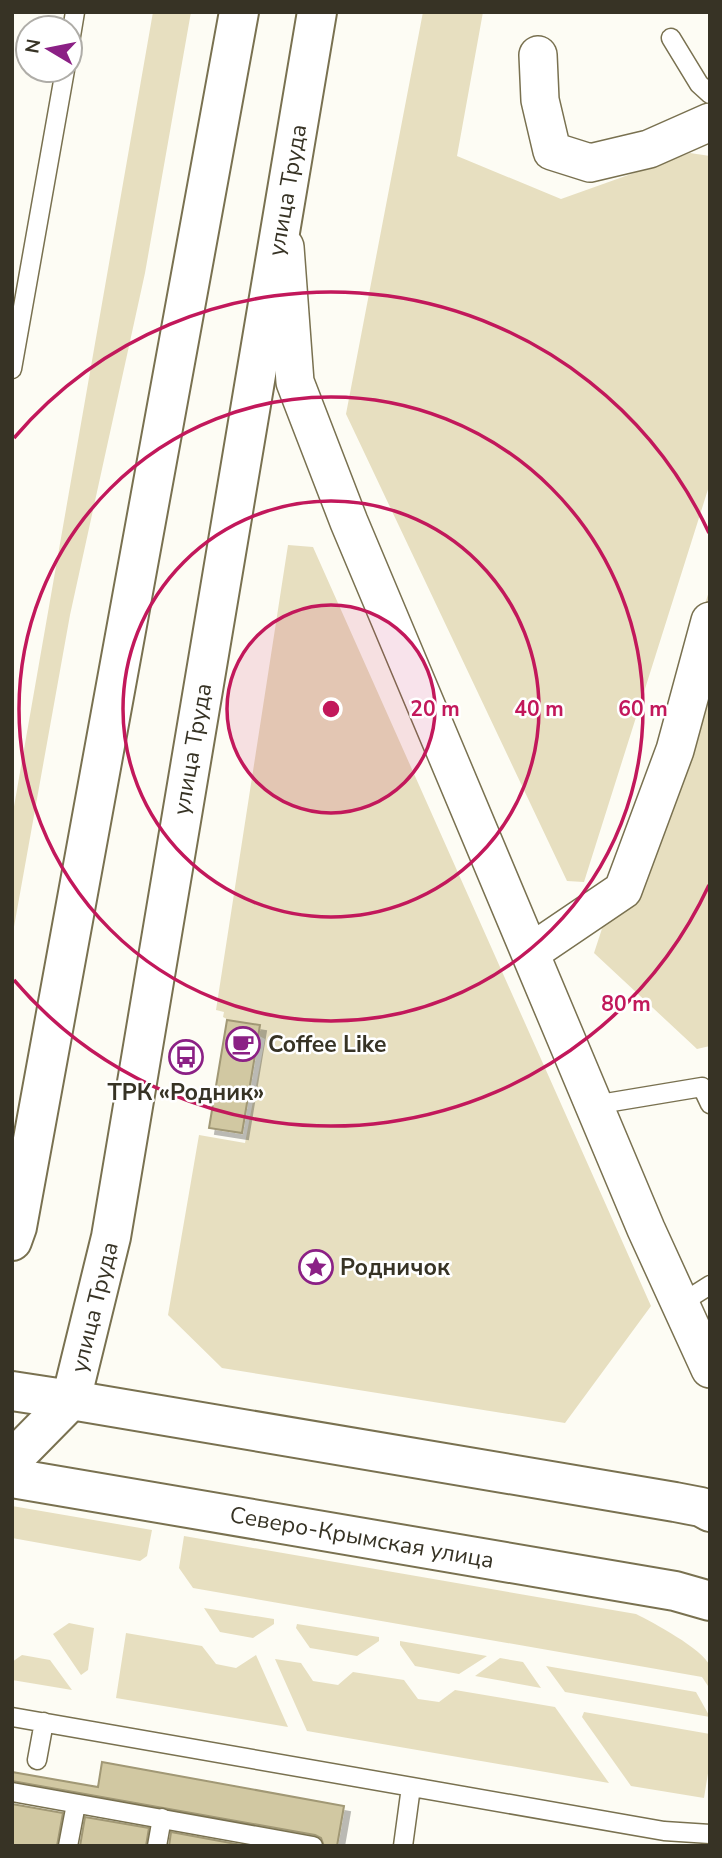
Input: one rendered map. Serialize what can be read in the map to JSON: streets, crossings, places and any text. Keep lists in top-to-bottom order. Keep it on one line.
{"streets":{"main road":["улица Труда","Северо-Крымская улица"]},"places":{"cafe":["Coffee Like"],"bus stop":["ТРК «Родник»"],"place":["Родничок"]},"north":"left","rings":["20 m","40 m","60 m","80 m"]}
